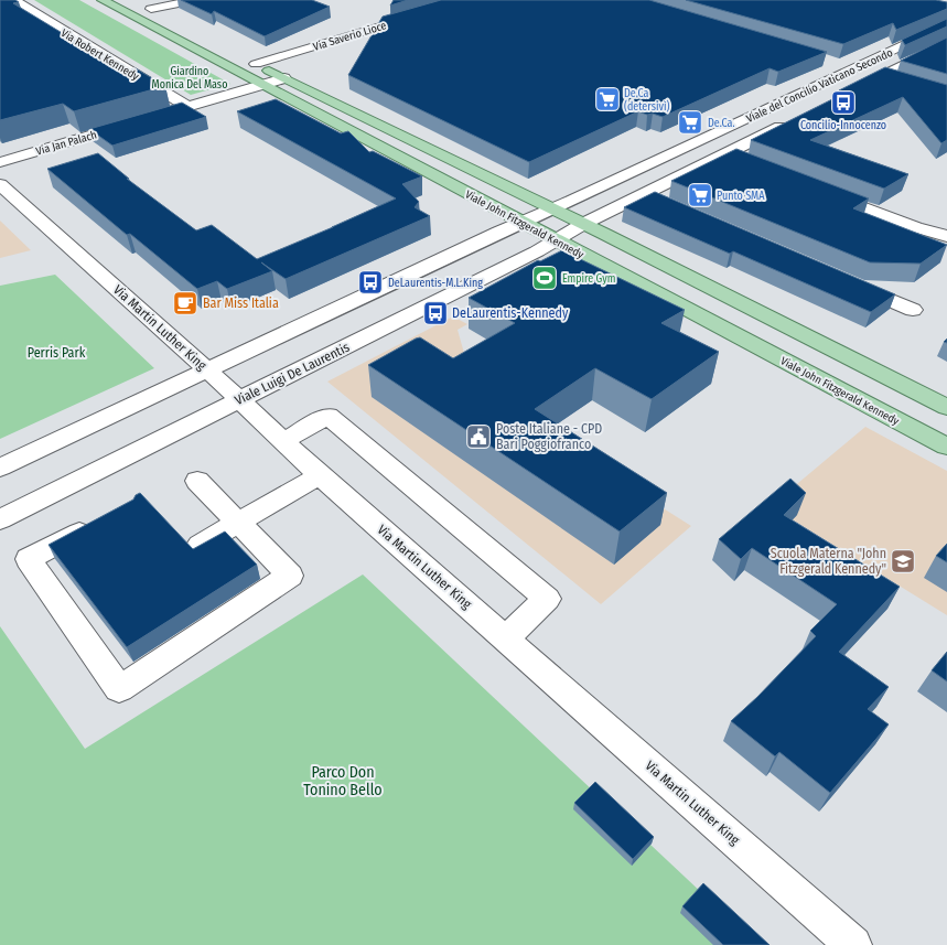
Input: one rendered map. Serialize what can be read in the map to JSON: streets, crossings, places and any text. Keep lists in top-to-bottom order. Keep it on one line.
{"streets":{"main road":["Viale John Fitzgerald Kennedy"],"street":["Via Saverio Lioce","Via Robert Kennedy","Viale del Concilio Vaticano Secondo","Via Jan Palach","Via Martin Luther King","Viale Luigi De Laurentis"]},"crossings":[["Via Saverio Lioce","Viale John Fitzgerald Kennedy"],["Via Robert Kennedy","Via Jan Palach"],["Viale del Concilio Vaticano Secondo","Viale John Fitzgerald Kennedy"],["Viale del Concilio Vaticano Secondo","Viale Luigi De Laurentis"],["Via Jan Palach","Viale John Fitzgerald Kennedy"],["Viale John Fitzgerald Kennedy","Viale Luigi De Laurentis"],["Via Martin Luther King","Viale Luigi De Laurentis"]],"parks":["Giardino Monica Del Maso","Perris Park","Parco Don Tonino Bello"],"places":{"supermarket":["De.Ca (detersivi)","De.Ca.","Punto SMA"],"bus stop":["Concilio-Innocenzo","DeLaurentis-M.L.King","DeLaurentis-Kennedy"],"sports":["Empire Gym"],"cafe":["Bar Miss Italia"],"public building":["Poste Italiane - CPD Bari Poggiofranco"],"school or university":["Scuola Materna \"John Fitzgerald Kennedy\""]}}
